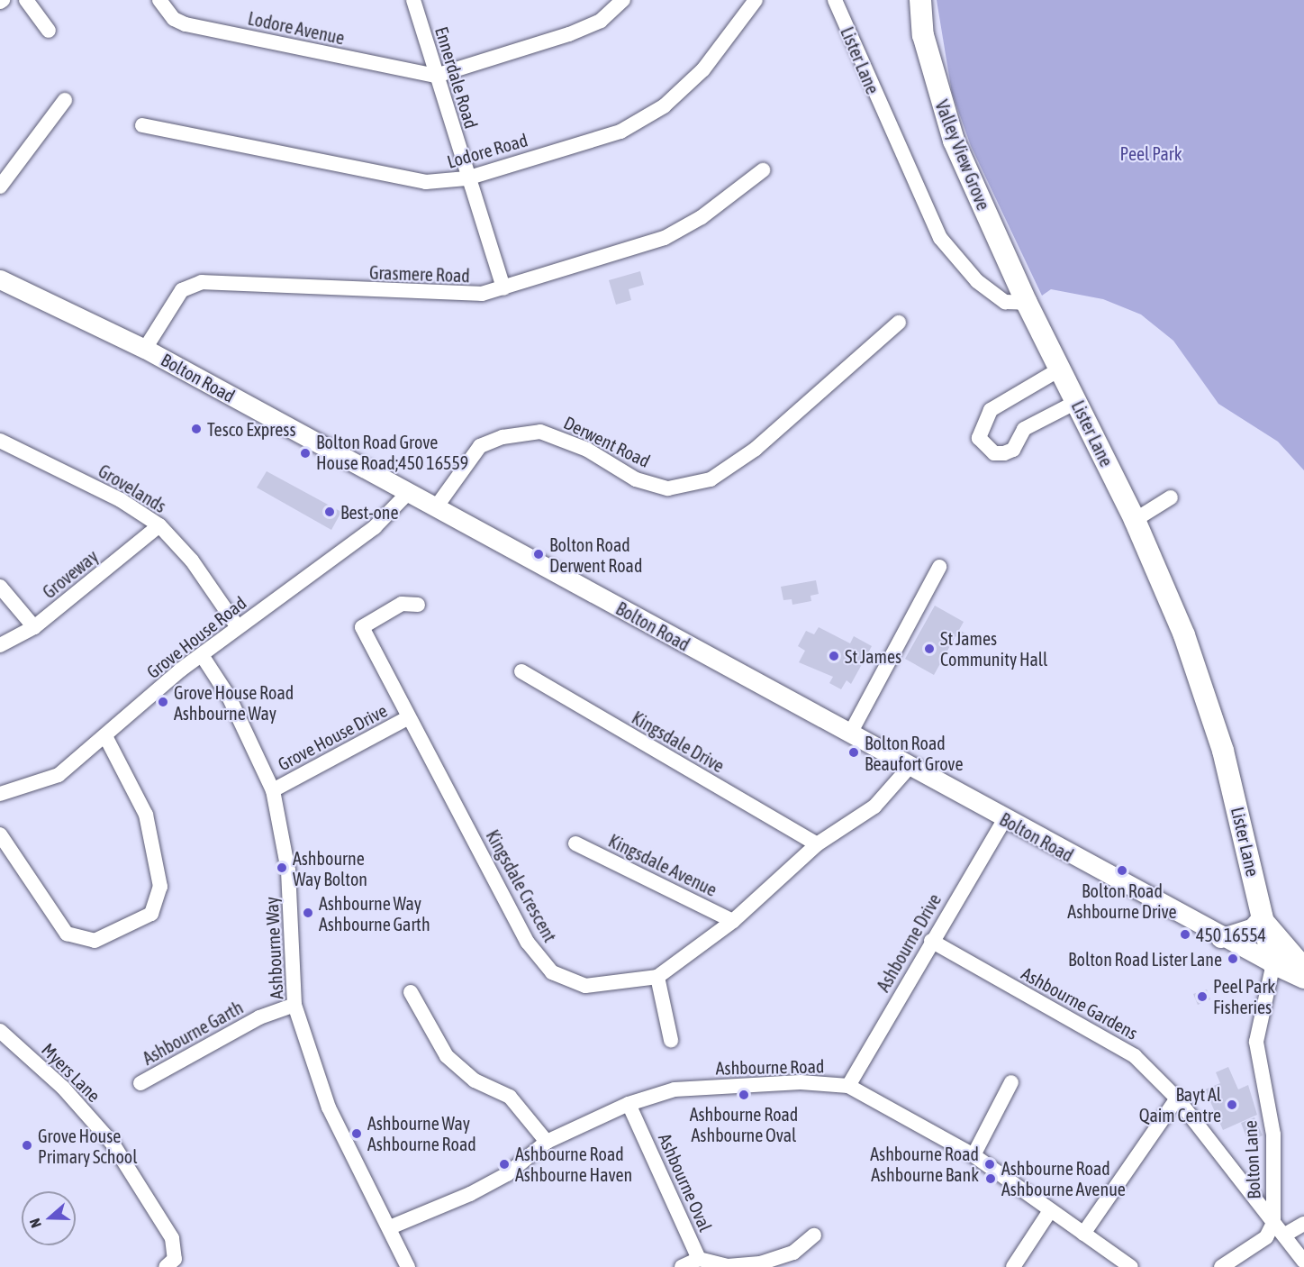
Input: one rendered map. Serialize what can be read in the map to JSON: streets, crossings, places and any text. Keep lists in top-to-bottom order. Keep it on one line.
{"streets":{"highway":["Lister Lane","Valley View Grove","Bolton Road"],"street":["Lodore Avenue","Ennerdale Road","Lodore Road","Grasmere Road","Derwent Road","Grovelands","Groveway","Grove House Road","Grove House Drive","Kingsdale Drive","Kingsdale Avenue","Kingsdale Crescent","Ashbourne Drive","Ashbourne Way","Ashbourne Gardens","Ashbourne Garth","Ashbourne Road","Myers Lane","Bolton Lane","Ashbourne Oval"]},"crossings":[["Lodore Avenue","Ennerdale Road"],["Lister Lane","Valley View Grove"],["Lister Lane","Bolton Road"],["Lister Lane","Bolton Lane"],["Ennerdale Road","Lodore Road"],["Ennerdale Road","Grasmere Road"],["Grasmere Road","Bolton Road"],["Bolton Road","Derwent Road"],["Bolton Road","Grove House Road"],["Bolton Road","Kingsdale Crescent"],["Bolton Road","Ashbourne Drive"],["Bolton Road","Bolton Lane"],["Grovelands","Groveway"],["Grovelands","Grove House Road"],["Grove House Road","Ashbourne Way"],["Grove House Drive","Kingsdale Crescent"],["Grove House Drive","Ashbourne Way"],["Kingsdale Drive","Kingsdale Crescent"],["Kingsdale Avenue","Kingsdale Crescent"],["Ashbourne Drive","Ashbourne Gardens"],["Ashbourne Drive","Ashbourne Road"],["Ashbourne Way","Ashbourne Garth"],["Ashbourne Way","Ashbourne Road"],["Ashbourne Gardens","Bolton Lane"],["Ashbourne Road","Ashbourne Oval"]],"parks":["Peel Park"],"places":["Tesco Express","Bolton Road Grove House Road;450 16559","Best-one","Bolton Road Derwent Road","St James Community Hall","St James","Grove House Road Ashbourne Way","Bolton Road Beaufort Grove","Ashbourne Way Bolton","Bolton Road Ashbourne Drive","Ashbourne Way Ashbourne Garth","450 16554","Bolton Road Lister Lane","Peel Park Fisheries","Ashbourne Road Ashbourne Oval","Bayt Al Qaim Centre","Ashbourne Way Ashbourne Road","Grove House Primary School","Ashbourne Road Ashbourne Haven","Ashbourne Road Ashbourne Bank","Ashbourne Road Ashbourne Avenue"],"north":"left"}
